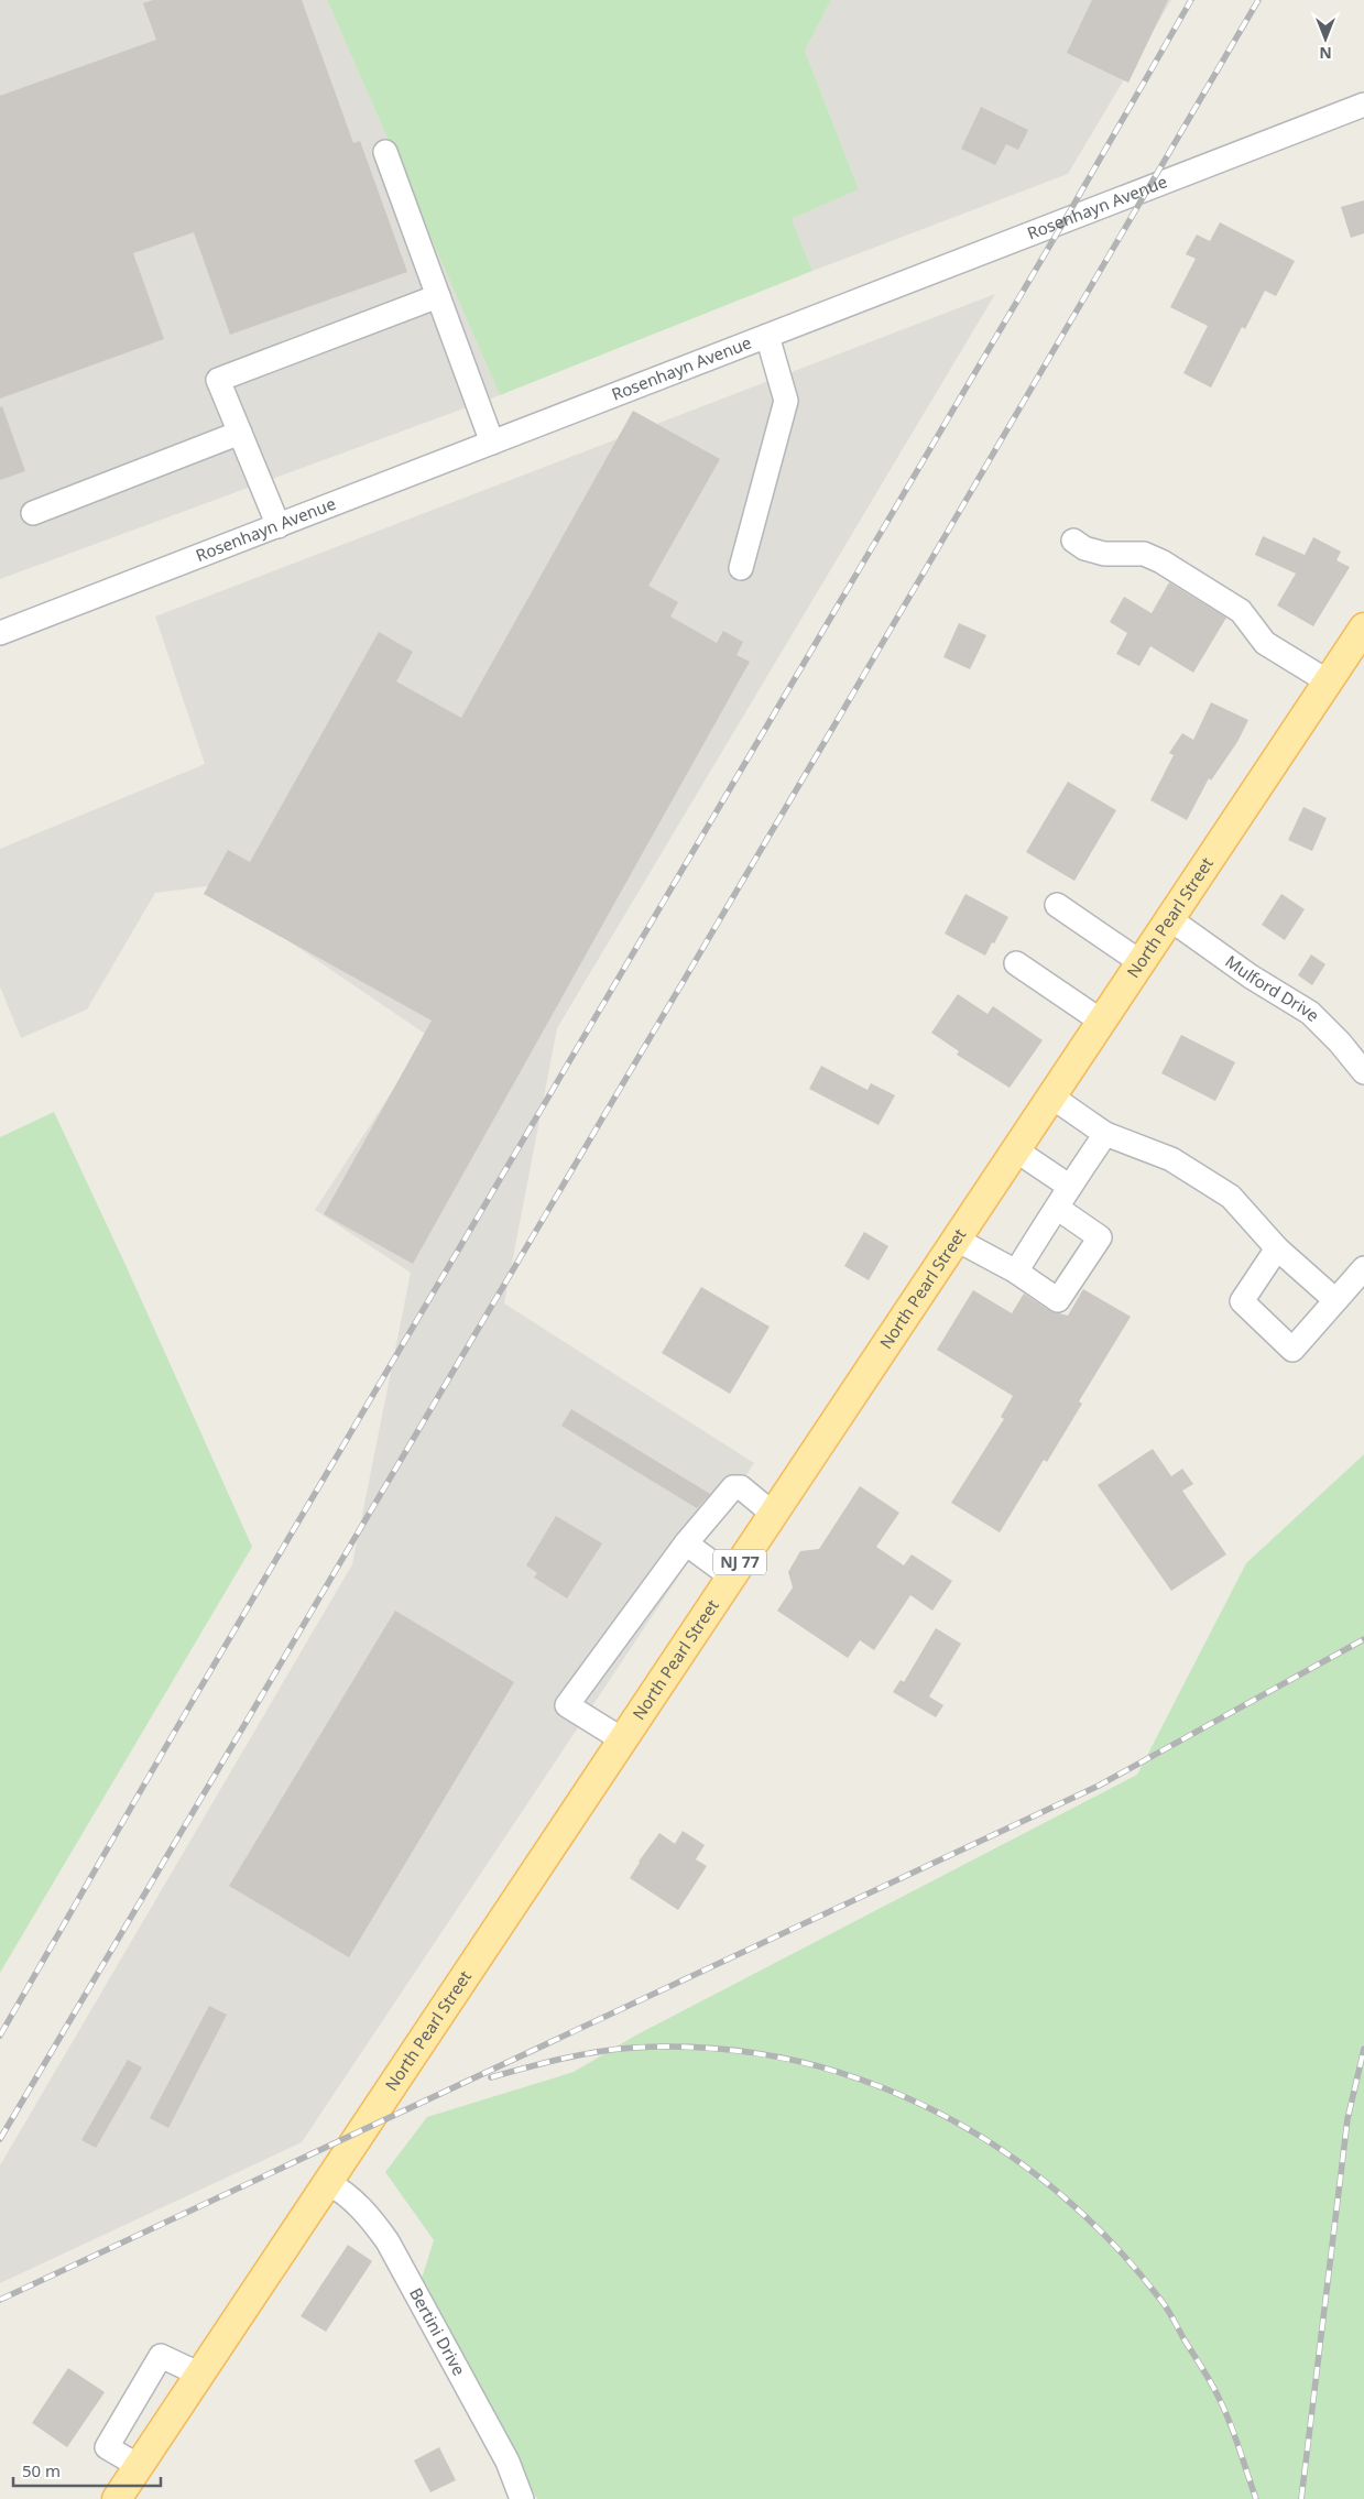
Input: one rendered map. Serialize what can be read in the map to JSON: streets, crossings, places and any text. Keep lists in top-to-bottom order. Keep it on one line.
{"streets":{"main road":["North Pearl Street","NJ 77"],"street":["Rosenhayn Avenue","Mulford Drive","Bertini Drive"]},"crossings":[["North Pearl Street","Mulford Drive"],["North Pearl Street","Bertini Drive"]],"scale_bar":"50 m","north":"bottom"}
